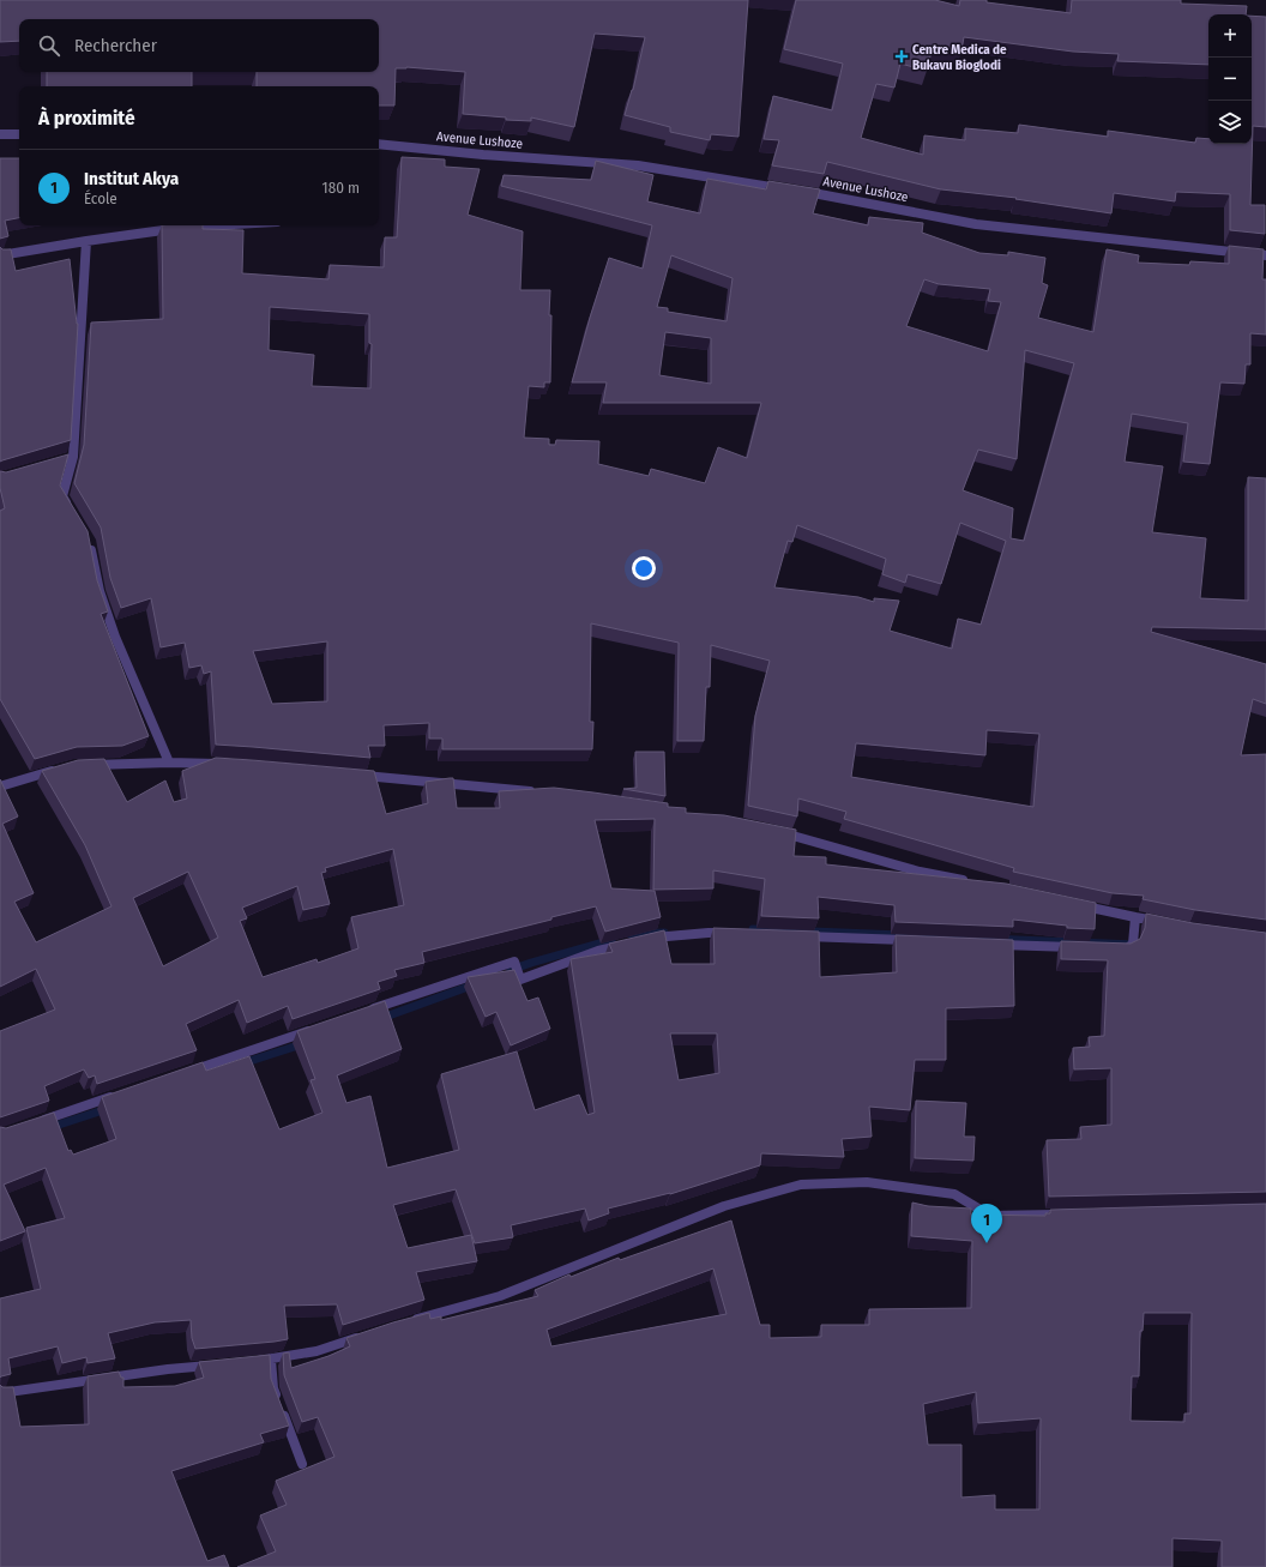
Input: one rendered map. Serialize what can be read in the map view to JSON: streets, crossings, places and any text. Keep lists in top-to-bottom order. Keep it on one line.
{"streets":{"street":["Avenue Lushoze"]},"places":{"health":["Centre Medica de Bukavu Bioglodi"]},"page":{"map_buttons":["+","−"],"search":"Rechercher","heading":"À proximité","list":[{"mark":"1","name":"Institut Akya","note":"École","value":"180 m"}],"pins":"1"}}
